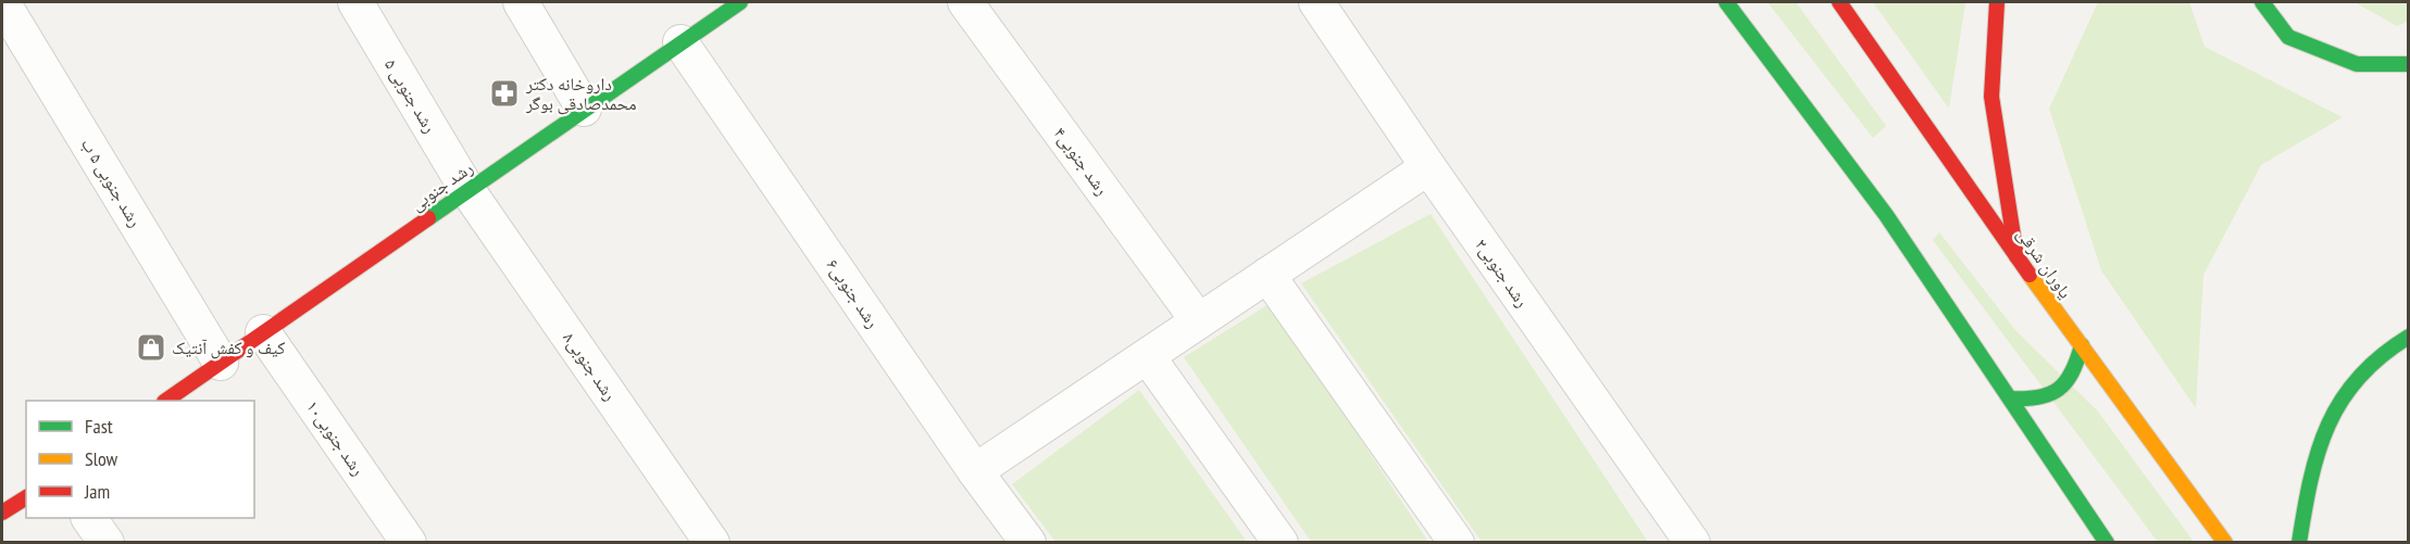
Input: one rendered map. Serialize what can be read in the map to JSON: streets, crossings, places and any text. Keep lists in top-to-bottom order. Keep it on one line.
{"streets":{"main road":["رشد جنوبی","یاوران شرقی"],"street":["رشد جنوبی ۵","رشد جنوبی۴","رشد جنوبی ۵ ب","رشد جنوبی۲","رشد جنوبی۶","رشد جنوبی۸","رشد جنوبی۱۰"]},"crossings":[["رشد جنوبی ۵","رشد جنوبی"],["رشد جنوبی ۵","رشد جنوبی۸"],["رشد جنوبی ۵ ب","رشد جنوبی"],["رشد جنوبی","رشد جنوبی۶"],["رشد جنوبی","رشد جنوبی۸"],["رشد جنوبی","رشد جنوبی۱۰"]],"places":{"pharmacy":["داروخانه دکتر محمدصادقی بوگر"],"shop":["کیف و کفش آنتیک"]},"legend":["Fast","Slow","Jam"]}
